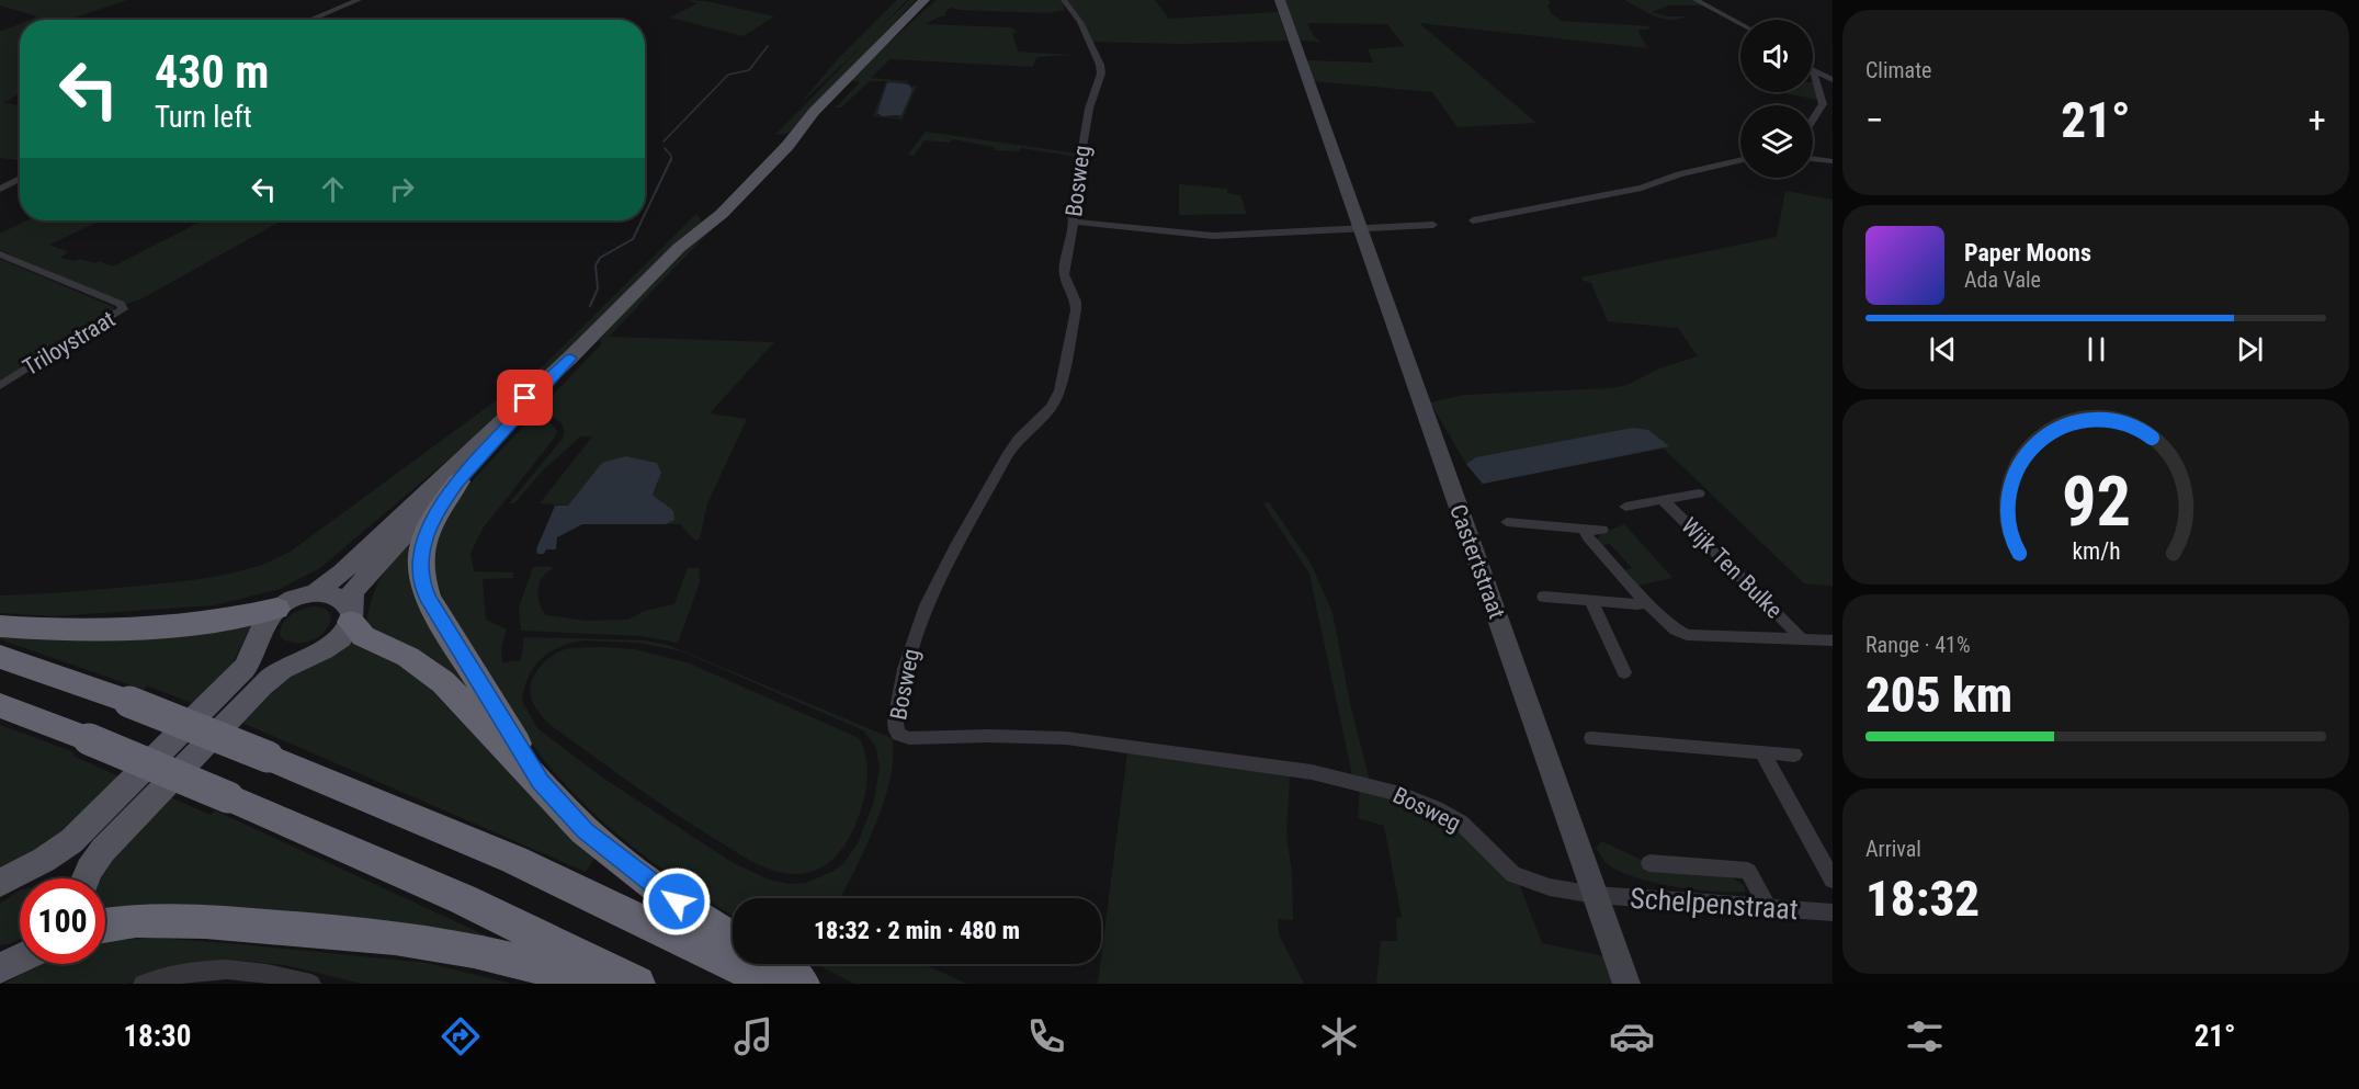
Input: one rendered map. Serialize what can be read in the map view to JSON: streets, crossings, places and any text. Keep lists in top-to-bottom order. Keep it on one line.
{"streets":{"main road":["Castertstraat"],"street":["Bosweg","Triloystraat","Wijk Ten Bulke","Schelpenstraat"]},"crossings":[["Bosweg","Castertstraat"],["Bosweg","Schelpenstraat"],["Castertstraat","Schelpenstraat"]],"page":{"tile":["Climate",["Range · 41%","205 km"],["Arrival","18:32"]],"turn":["430 m","Turn left"],"heat":["−","21°","+"],"song":["Paper Moons","Ada Vale"],"limit":"100","trip":"18:32 · 2 min · 480 m","tabs":["18:30","21°"],"gauge":["92","km/h"]}}
